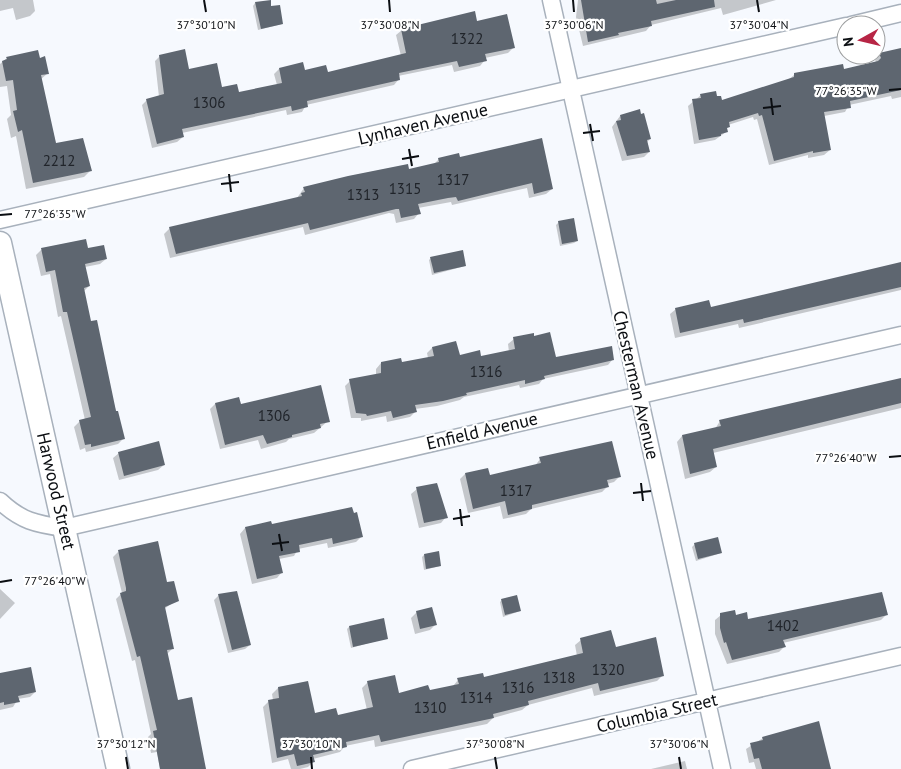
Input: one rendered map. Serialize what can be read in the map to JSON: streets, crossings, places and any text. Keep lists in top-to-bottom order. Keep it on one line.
{"streets":{"street":["Lynhaven Avenue","Chesterman Avenue","Enfield Avenue","Harwood Street","Columbia Street"]},"crossings":[["Lynhaven Avenue","Chesterman Avenue"],["Chesterman Avenue","Enfield Avenue"],["Chesterman Avenue","Columbia Street"],["Enfield Avenue","Harwood Street"]],"house_numbers":["1322","1306","2212","1317","1315","1313","1316","1306","1317","1402","1320","1318","1316","1314","1310"],"north":"left","coordinates":["37°30'10\"N","37°30'08\"N","37°30'06\"N","37°30'04\"N","77°26'35\"W","77°26'40\"W","37°30'12\"N"]}
